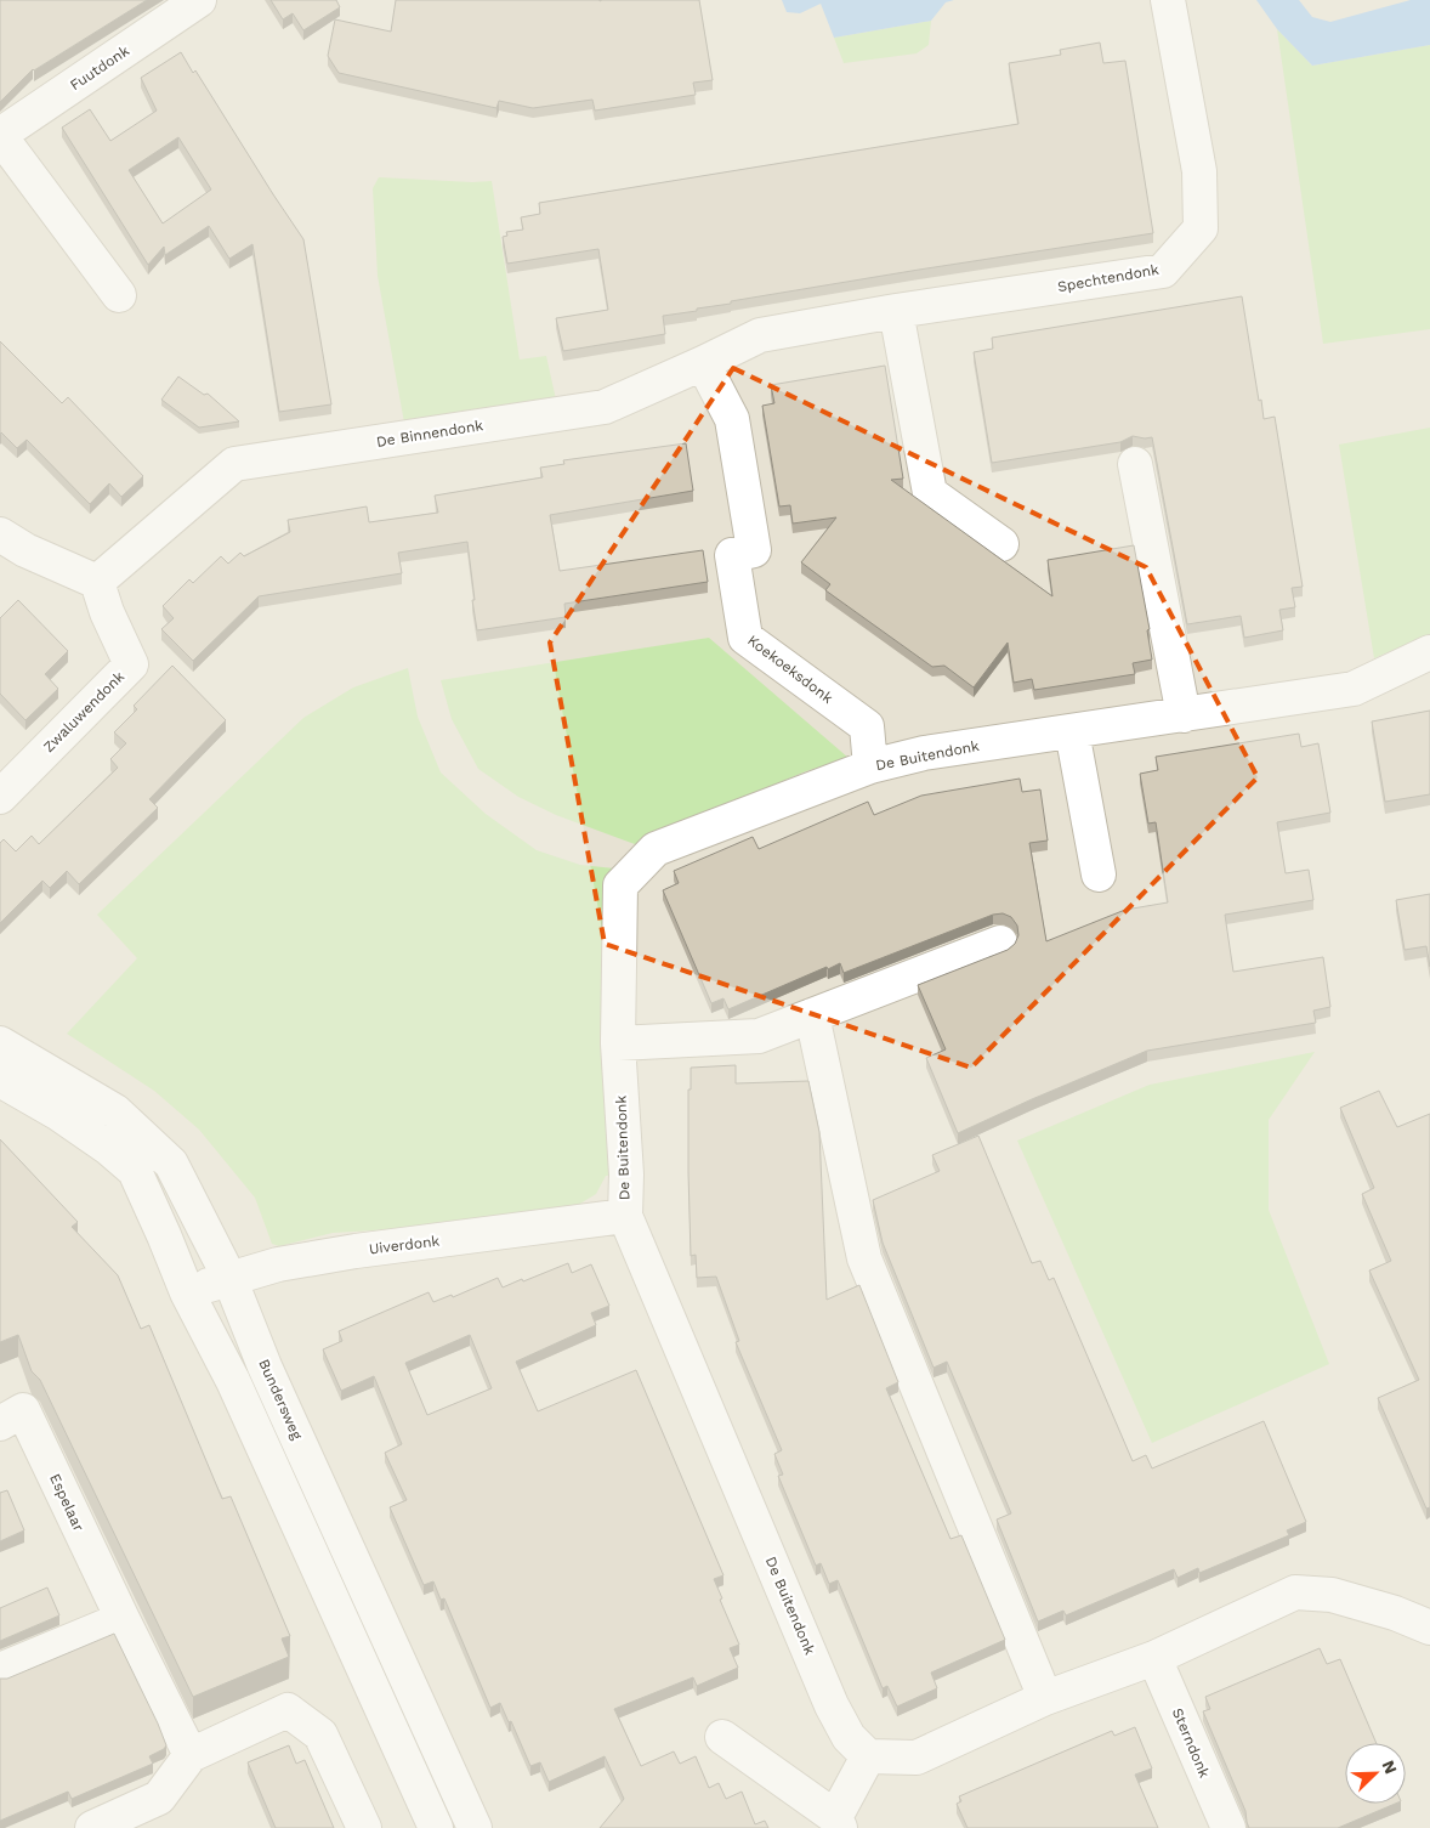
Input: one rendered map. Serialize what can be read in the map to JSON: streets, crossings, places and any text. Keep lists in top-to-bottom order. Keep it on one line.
{"streets":{"street":["Fuutdonk","Spechtendonk","De Binnendonk","Koekoeksdonk","Zwaluwendonk","De Buitendonk","Uiverdonk","Bundersweg","Espelaar","Sterndonk"]},"crossings":[["Spechtendonk","De Binnendonk"],["De Binnendonk","Koekoeksdonk"],["De Binnendonk","Zwaluwendonk"],["Koekoeksdonk","De Buitendonk"],["De Buitendonk","Uiverdonk"],["Uiverdonk","Bundersweg"]],"north":"top right"}
